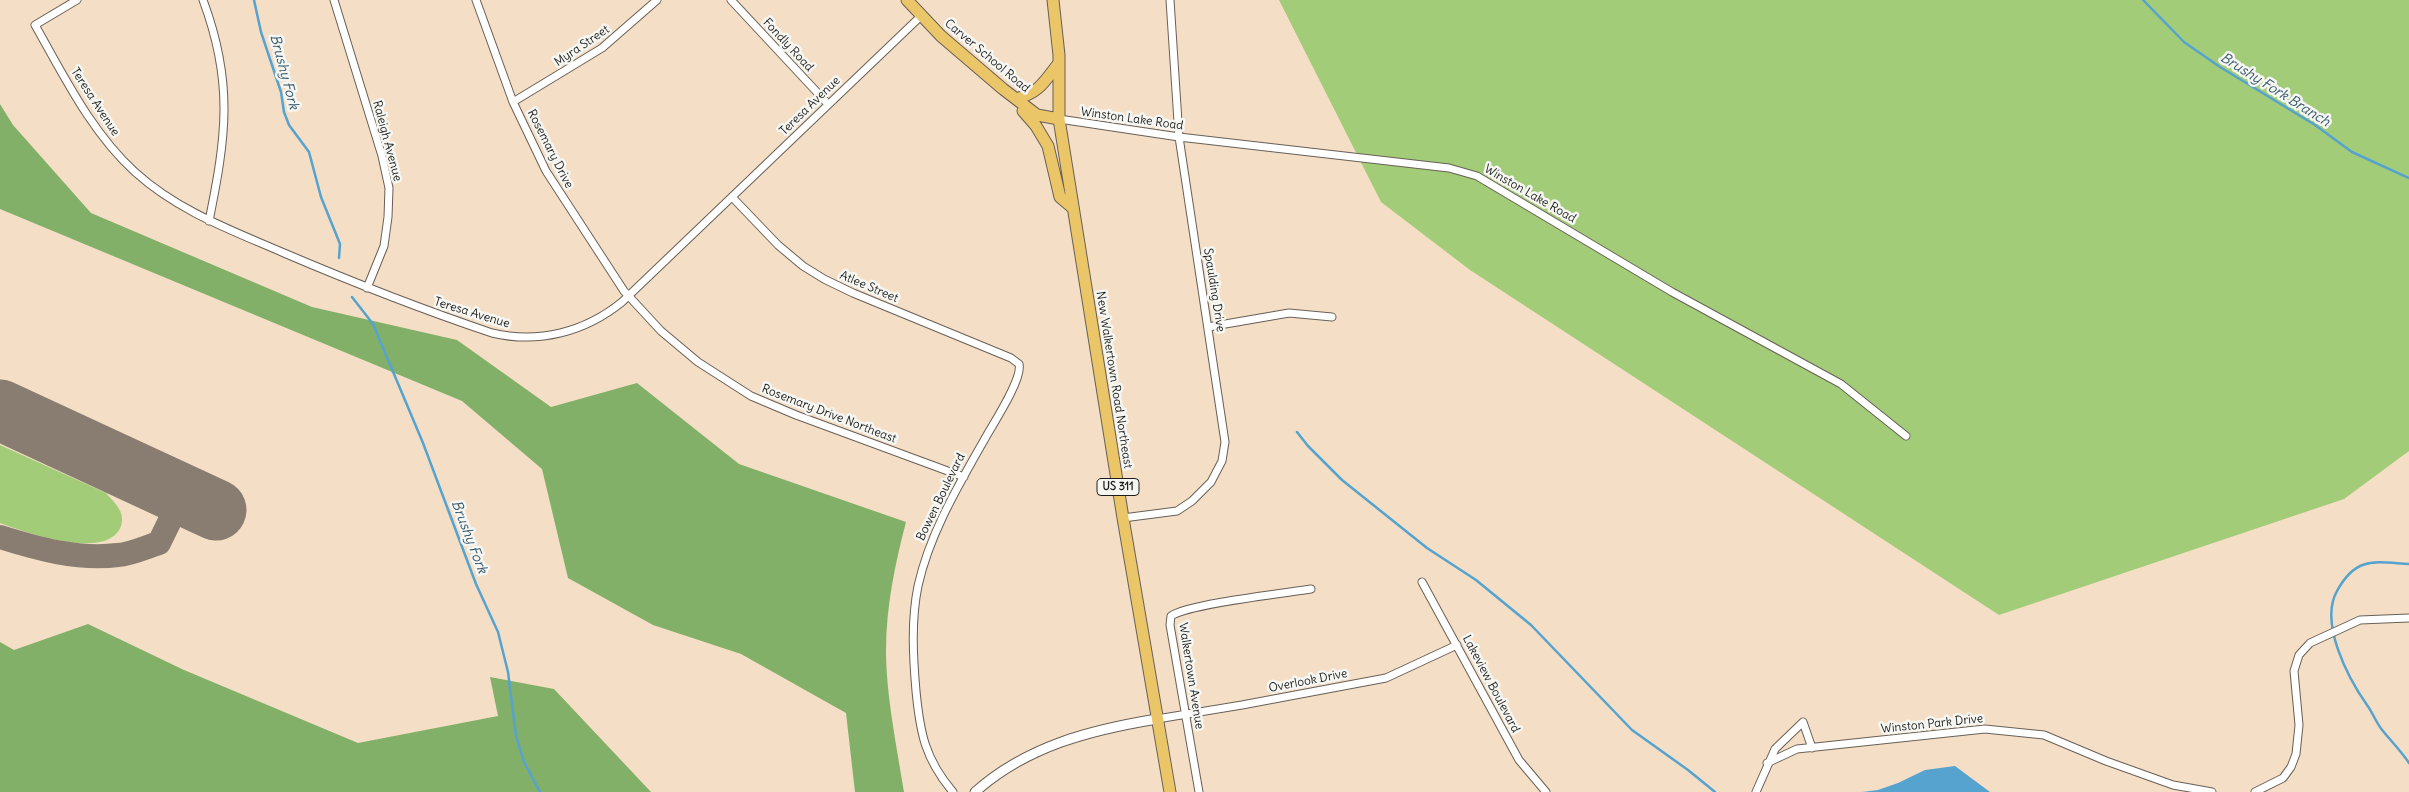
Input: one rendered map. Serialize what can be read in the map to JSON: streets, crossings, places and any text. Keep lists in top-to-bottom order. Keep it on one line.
{"streets":{"main road":["Carver School Road","New Walkertown Road Northeast","US 311"],"street":["Fondly Road","Myra Street","Teresa Avenue","Winston Lake Road","Raleigh Avenue","Rosemary Drive","Atlee Street","Spaulding Drive","Rosemary Drive Northeast","Bowen Boulevard","Walkertown Avenue","Overlook Drive","Lakeview Boulevard","Winston Park Drive"]},"crossings":[["Fondly Road","Teresa Avenue"],["Myra Street","Rosemary Drive"],["Carver School Road","Teresa Avenue"],["Carver School Road","Winston Lake Road"],["Carver School Road","New Walkertown Road Northeast"],["Teresa Avenue","Raleigh Avenue"],["Teresa Avenue","Rosemary Drive"],["Teresa Avenue","Atlee Street"],["Teresa Avenue","Rosemary Drive Northeast"],["Winston Lake Road","Spaulding Drive"],["Winston Lake Road","New Walkertown Road Northeast"],["Rosemary Drive","Rosemary Drive Northeast"],["Atlee Street","Bowen Boulevard"],["Spaulding Drive","New Walkertown Road Northeast"],["New Walkertown Road Northeast","Overlook Drive"],["Rosemary Drive Northeast","Bowen Boulevard"],["Walkertown Avenue","Overlook Drive"],["Overlook Drive","Lakeview Boulevard"]],"water":["Brushy Fork","Brushy Fork Branch"]}
